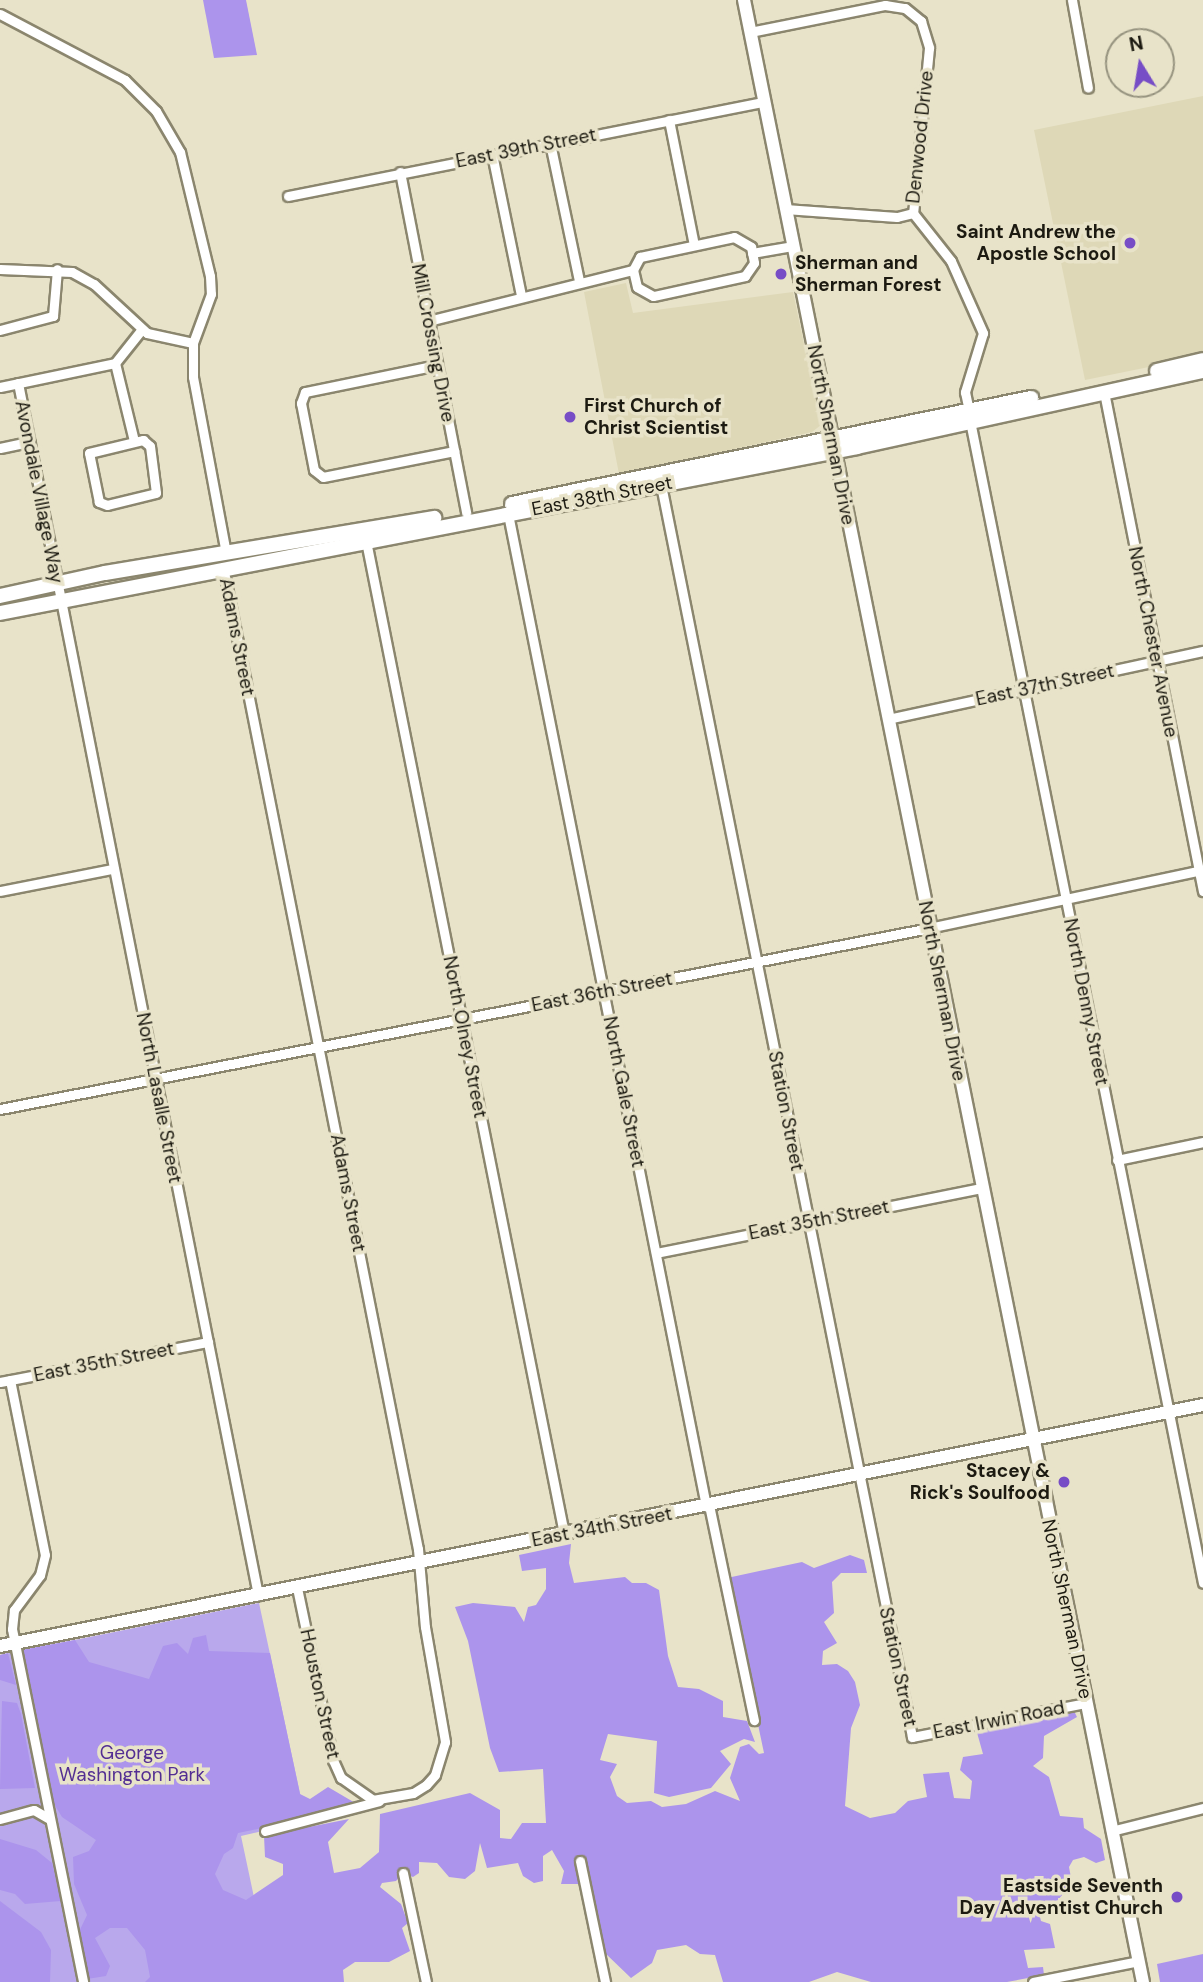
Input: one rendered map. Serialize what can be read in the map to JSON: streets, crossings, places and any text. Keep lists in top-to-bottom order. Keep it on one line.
{"streets":{"main road":["North Sherman Drive","East 38th Street","East 34th Street"],"street":["Denwood Drive","East 39th Street","Mill Crossing Drive","Avondale Village Way","Adams Street","North Chester Avenue","East 37th Street","East 36th Street","North Denny Street","North Olney Street","North Gale Street","North Lasalle Street","Station Street","East 35th Street","Houston Street","East Irwin Road"]},"crossings":[["Denwood Drive","North Sherman Drive"],["Denwood Drive","East 38th Street"],["Denwood Drive","North Denny Street"],["East 39th Street","Mill Crossing Drive"],["East 39th Street","North Sherman Drive"],["Mill Crossing Drive","East 38th Street"],["North Sherman Drive","East 38th Street"],["North Sherman Drive","East 37th Street"],["North Sherman Drive","East 36th Street"],["North Sherman Drive","East 35th Street"],["North Sherman Drive","East 34th Street"],["North Sherman Drive","East Irwin Road"],["Avondale Village Way","East 38th Street"],["Avondale Village Way","North Lasalle Street"],["East 38th Street","Adams Street"],["East 38th Street","North Chester Avenue"],["East 38th Street","North Denny Street"],["East 38th Street","North Olney Street"],["East 38th Street","North Gale Street"],["East 38th Street","North Lasalle Street"],["East 38th Street","Station Street"],["Adams Street","East 36th Street"],["Adams Street","East 34th Street"],["Adams Street","Houston Street"],["North Chester Avenue","East 37th Street"],["North Chester Avenue","East 36th Street"],["East 37th Street","North Denny Street"],["East 36th Street","North Denny Street"],["East 36th Street","North Olney Street"],["East 36th Street","North Gale Street"],["East 36th Street","North Lasalle Street"],["East 36th Street","Station Street"],["North Denny Street","East 34th Street"],["North Olney Street","East 34th Street"],["North Gale Street","East 35th Street"],["North Gale Street","East 34th Street"],["North Lasalle Street","East 35th Street"],["North Lasalle Street","East 34th Street"],["Station Street","East 35th Street"],["Station Street","East 34th Street"],["Station Street","East Irwin Road"],["East 34th Street","Houston Street"]],"parks":["George Washington Park"],"places":["Saint Andrew the Apostle School","Sherman and Sherman Forest","First Church of Christ Scientist","Stacey & Rick's Soulfood","Eastside Seventh Day Adventist Church"],"north":"top"}
